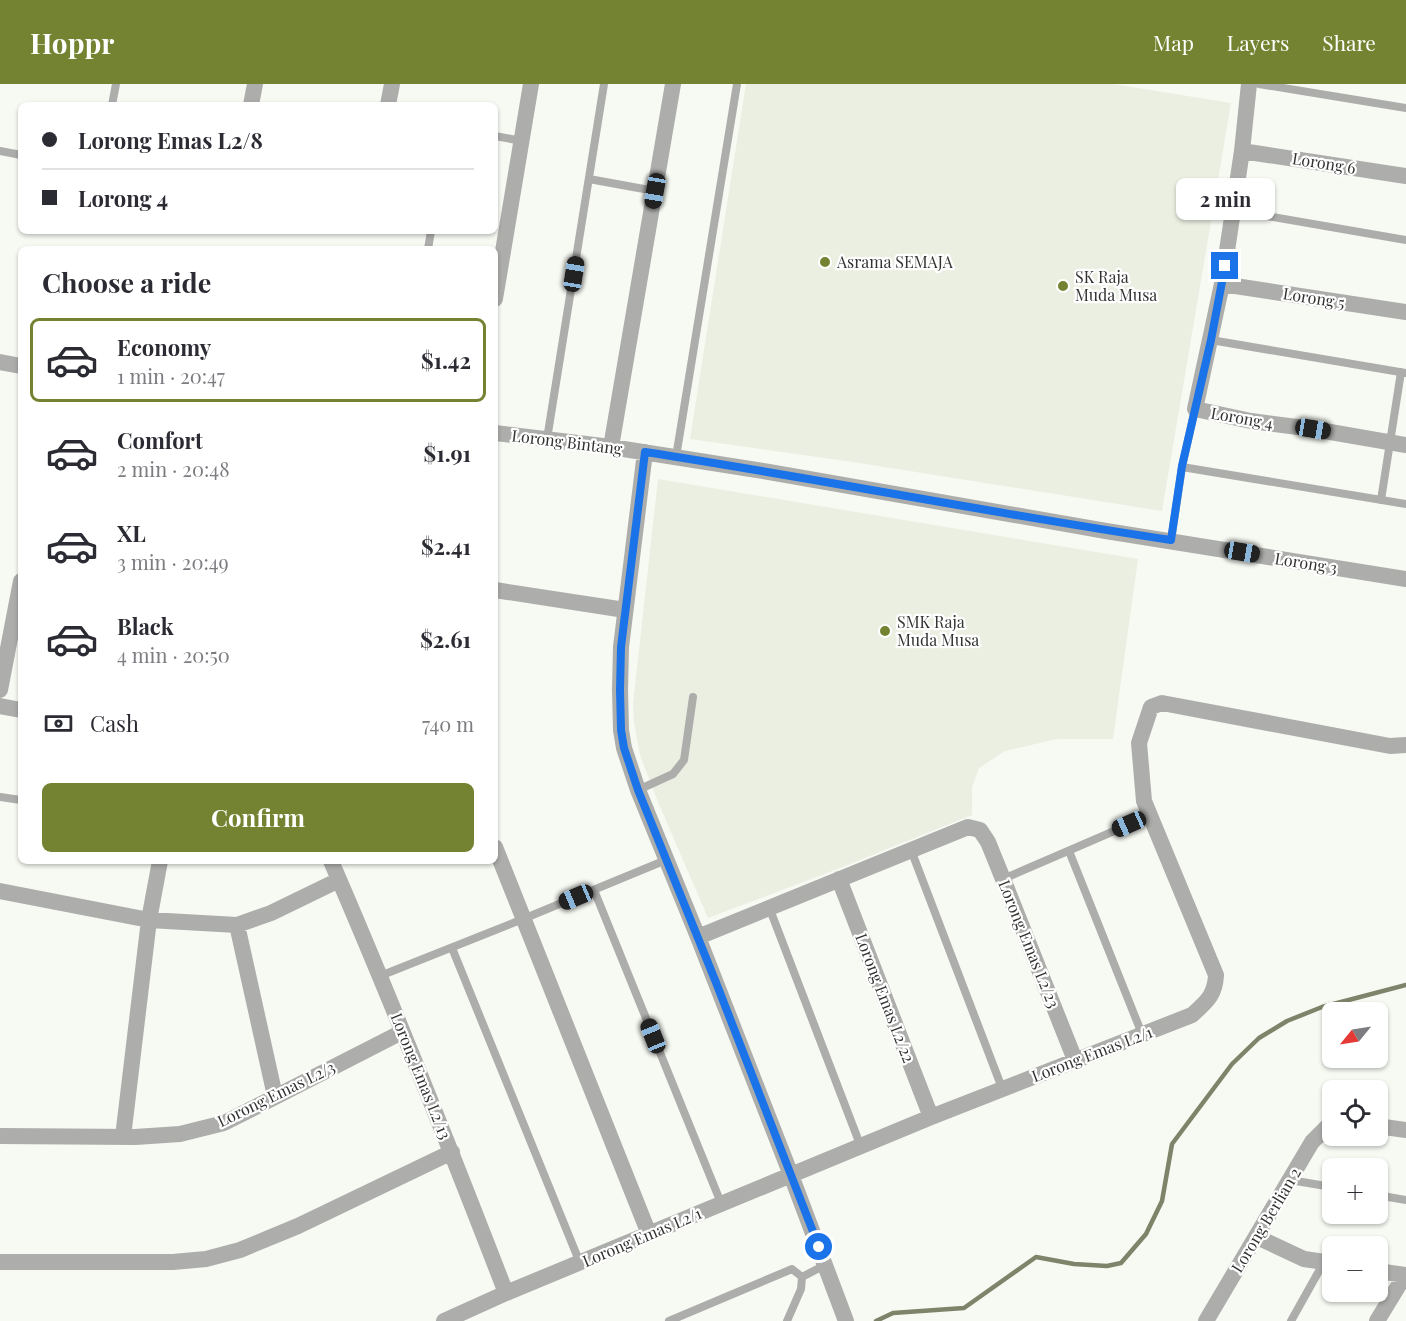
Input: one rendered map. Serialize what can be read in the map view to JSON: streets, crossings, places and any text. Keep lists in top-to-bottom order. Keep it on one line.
{"streets":{"street":["Lorong 6","Lorong 5","Lorong 4","Lorong Bintang","Lorong 3","Lorong Emas L2/23","Lorong Emas L2/22","Lorong Emas L2/1","Lorong Emas L2/13","Lorong Emas L2/3","Lorong Berlian 2"]},"crossings":[["Lorong 6","Lorong 4"],["Lorong 5","Lorong 4"],["Lorong Bintang","Lorong 3"],["Lorong Emas L2/23","Lorong Emas L2/1"],["Lorong Emas L2/22","Lorong Emas L2/1"],["Lorong Emas L2/1","Lorong Emas L2/13"],["Lorong Emas L2/13","Lorong Emas L2/3"]],"places":["Asrama SEMAJA","SK Raja Muda Musa","SMK Raja Muda Musa"],"north":"bottom left","page":{"header":"Hoppr","nav":["Map","Layers","Share"],"banner":["Lorong Emas L2/8","Lorong 4"],"bubble":"2 min","heading":"Choose a ride","list":[{"name":"Economy","note":"1 min · 20:47","value":"$1.42"},{"name":"Comfort","note":"2 min · 20:48","value":"$1.91"},{"name":"XL","note":"3 min · 20:49","value":"$2.41"},{"name":"Black","note":"4 min · 20:50","value":"$2.61"}],"pay":["Cash","740 m"],"buttons":"Confirm","map_buttons":["+","−"]}}
